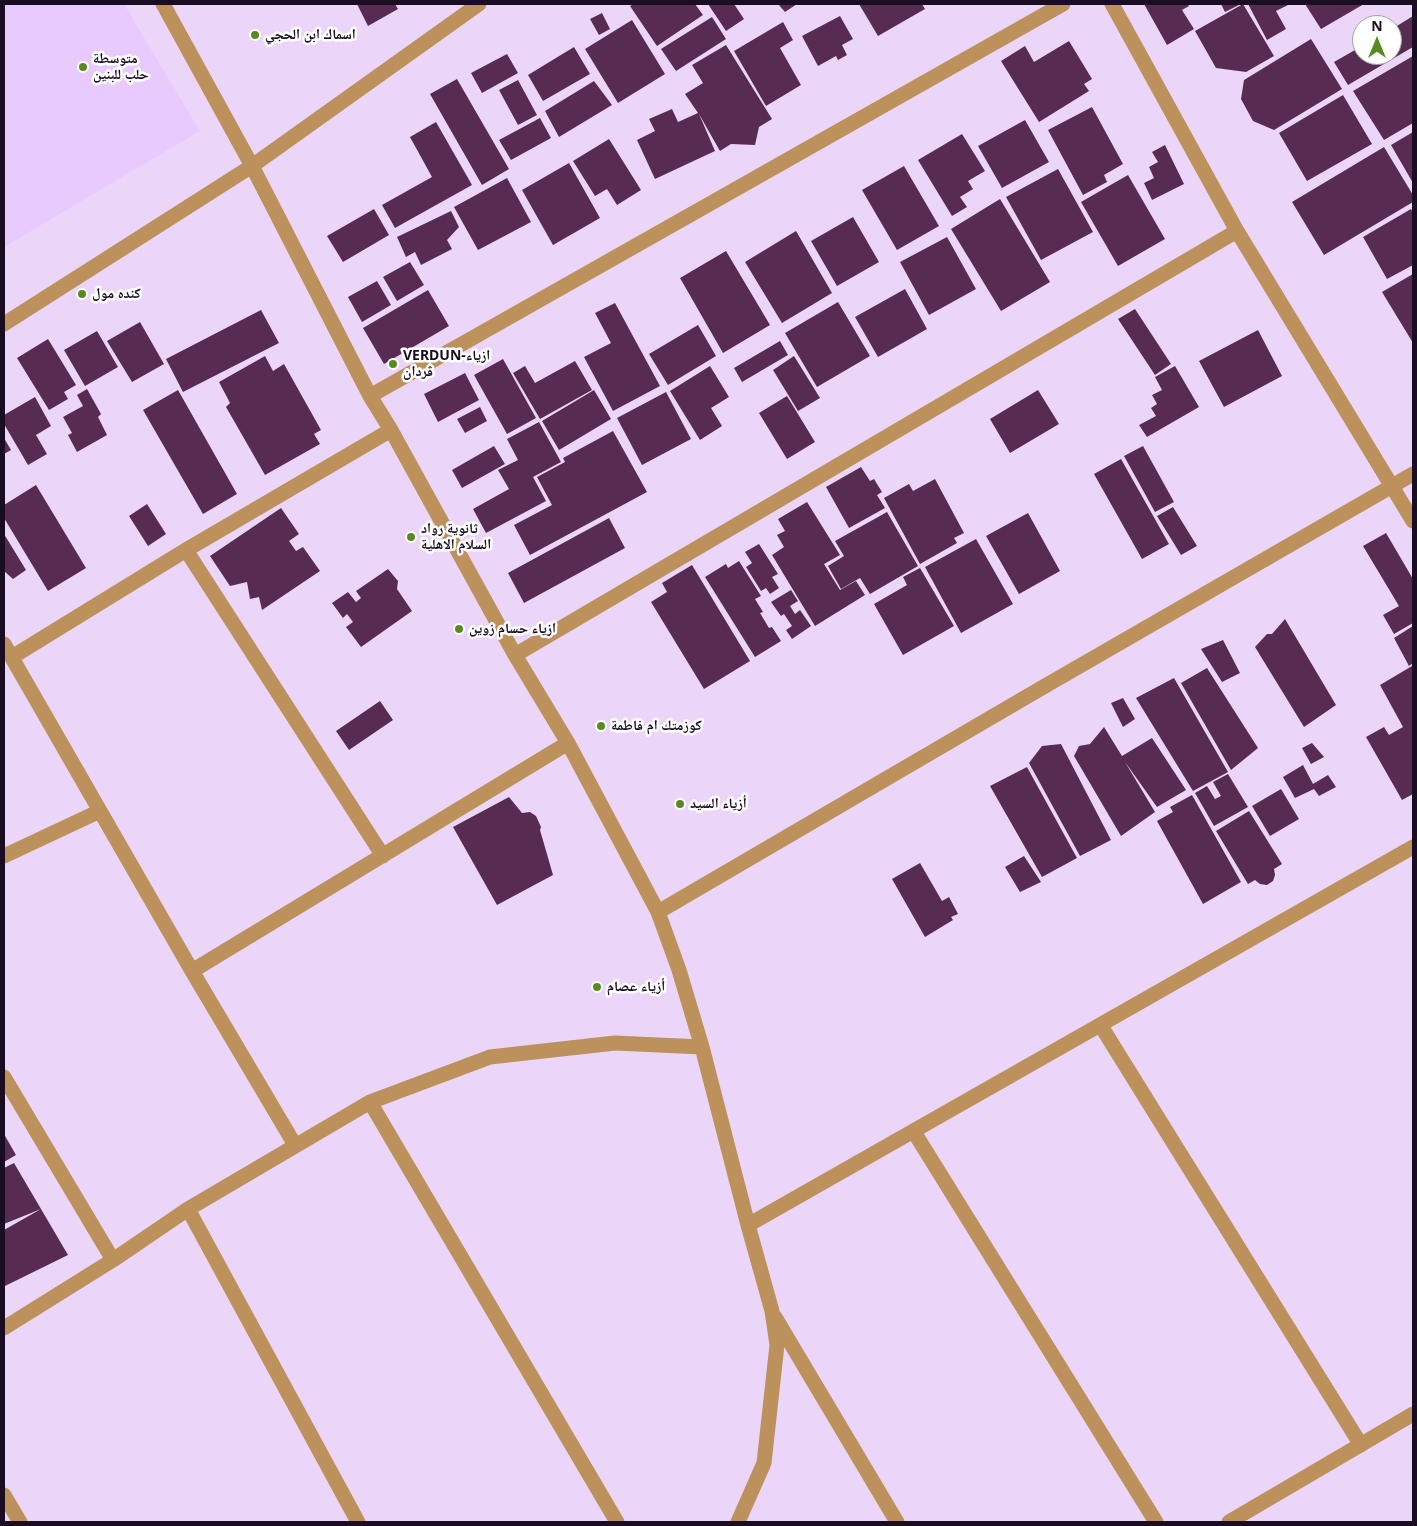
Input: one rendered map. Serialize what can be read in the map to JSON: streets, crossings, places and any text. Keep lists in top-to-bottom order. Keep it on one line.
{"places":["اسماك ابن الحجي","متوسطة حلب للبنين","كنده مول","VERDUN-ازياء ڤردان","ثانوية رواد السلام الاهلية","ازياء حسام زوين","كوزمتك ام فاطمة","أزياء السيد","أزياء عصام"],"north":"top"}
